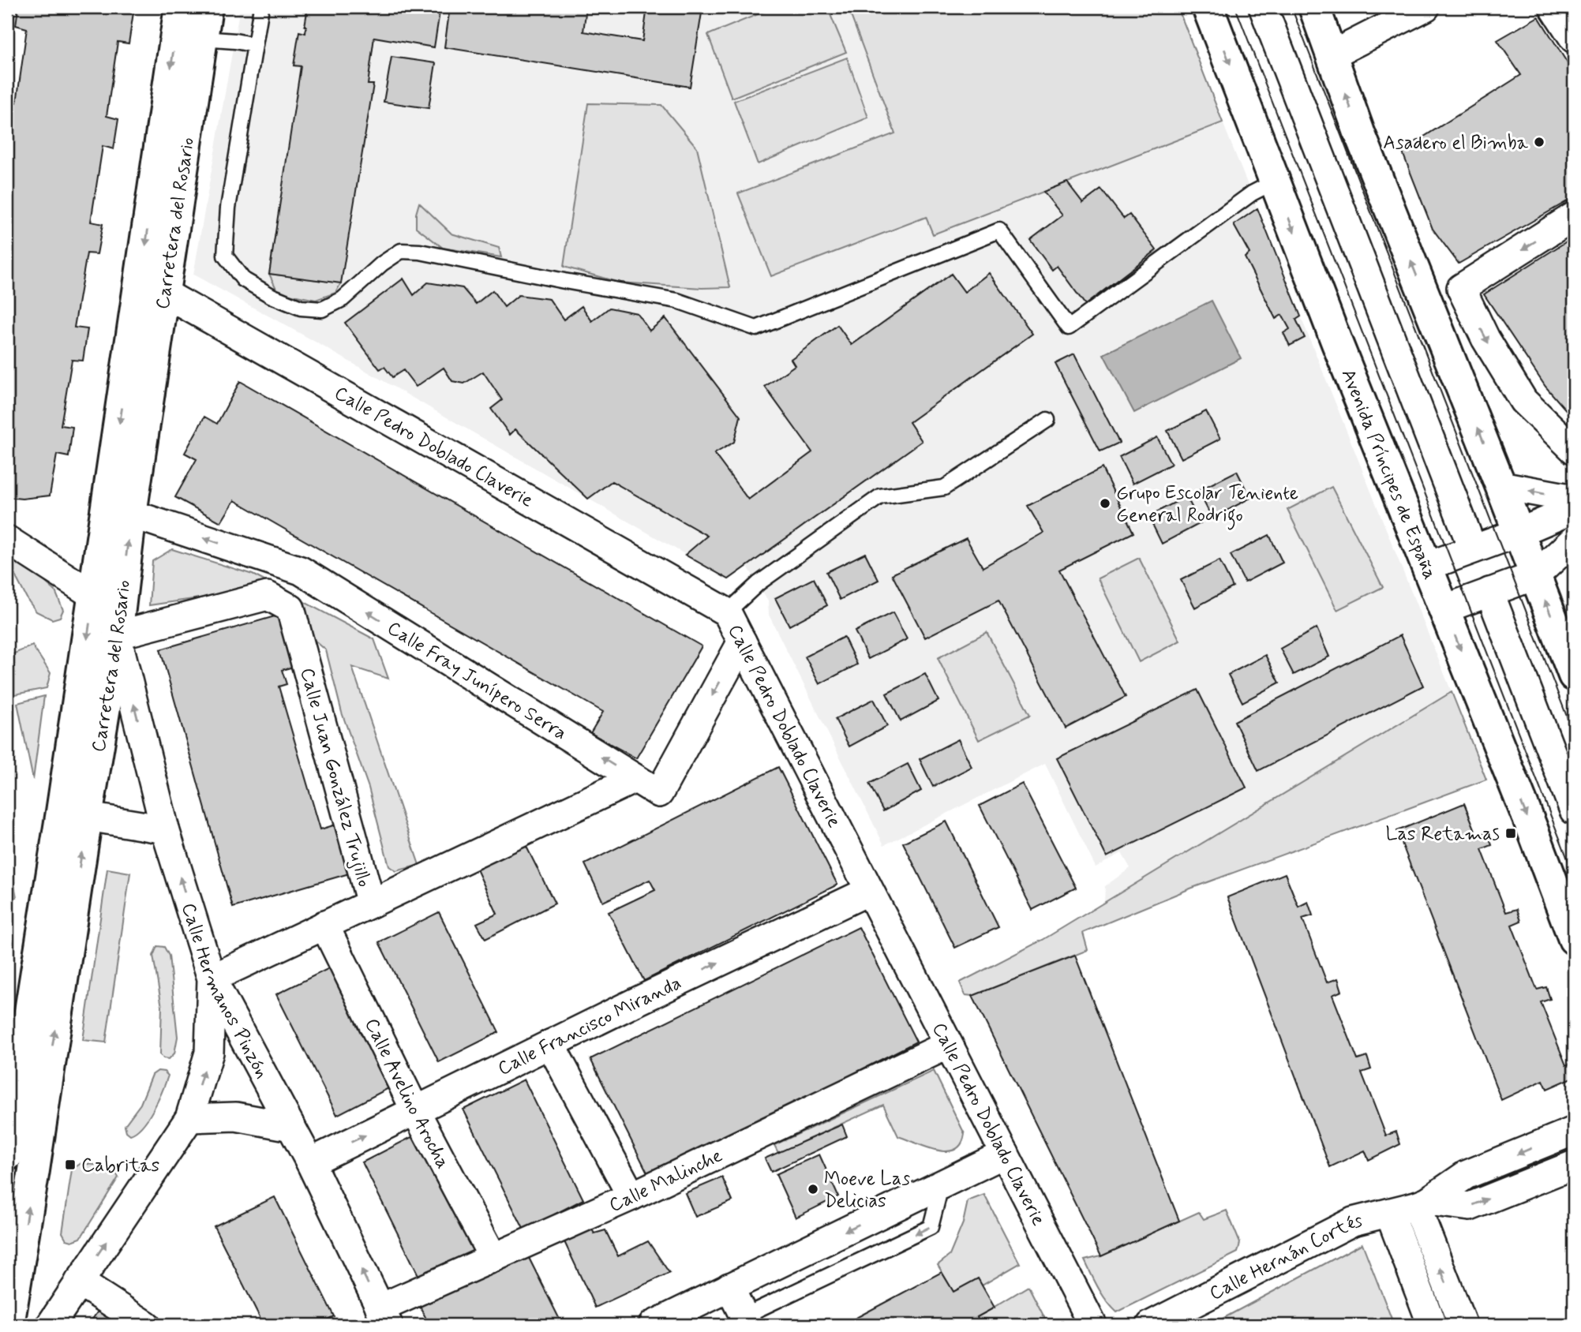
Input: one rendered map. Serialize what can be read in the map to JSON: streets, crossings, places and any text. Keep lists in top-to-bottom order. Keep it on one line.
{"streets":{"main road":["Carretera del Rosario","Avenida Príncipes de España"],"street":["Calle Pedro Doblado Claverie","Calle Fray Junípero Serra","Calle Juan González Trujillo","Calle Hermanos Pinzón","Calle Francisco Miranda","Calle Avelino Arocha","Calle Malinche","Calle Hernán Cortés"]},"crossings":[["Carretera del Rosario","Calle Pedro Doblado Claverie"],["Carretera del Rosario","Calle Fray Junípero Serra"],["Carretera del Rosario","Calle Juan González Trujillo"],["Carretera del Rosario","Calle Hermanos Pinzón"],["Calle Pedro Doblado Claverie","Calle Fray Junípero Serra"],["Calle Pedro Doblado Claverie","Calle Francisco Miranda"],["Calle Pedro Doblado Claverie","Calle Malinche"],["Calle Juan González Trujillo","Calle Hermanos Pinzón"],["Calle Juan González Trujillo","Calle Avelino Arocha"],["Calle Hermanos Pinzón","Calle Francisco Miranda"],["Calle Hermanos Pinzón","Calle Malinche"],["Calle Francisco Miranda","Calle Avelino Arocha"],["Calle Avelino Arocha","Calle Malinche"]],"one_way":["Calle Fray Junípero Serra","Calle Hermanos Pinzón"],"places":{"other":["Asadero el Bimba","Grupo Escolar Teniente General Rodrigo","Moeve Las Delicias"],"transit":["Las Retamas","Cabritas"]}}
